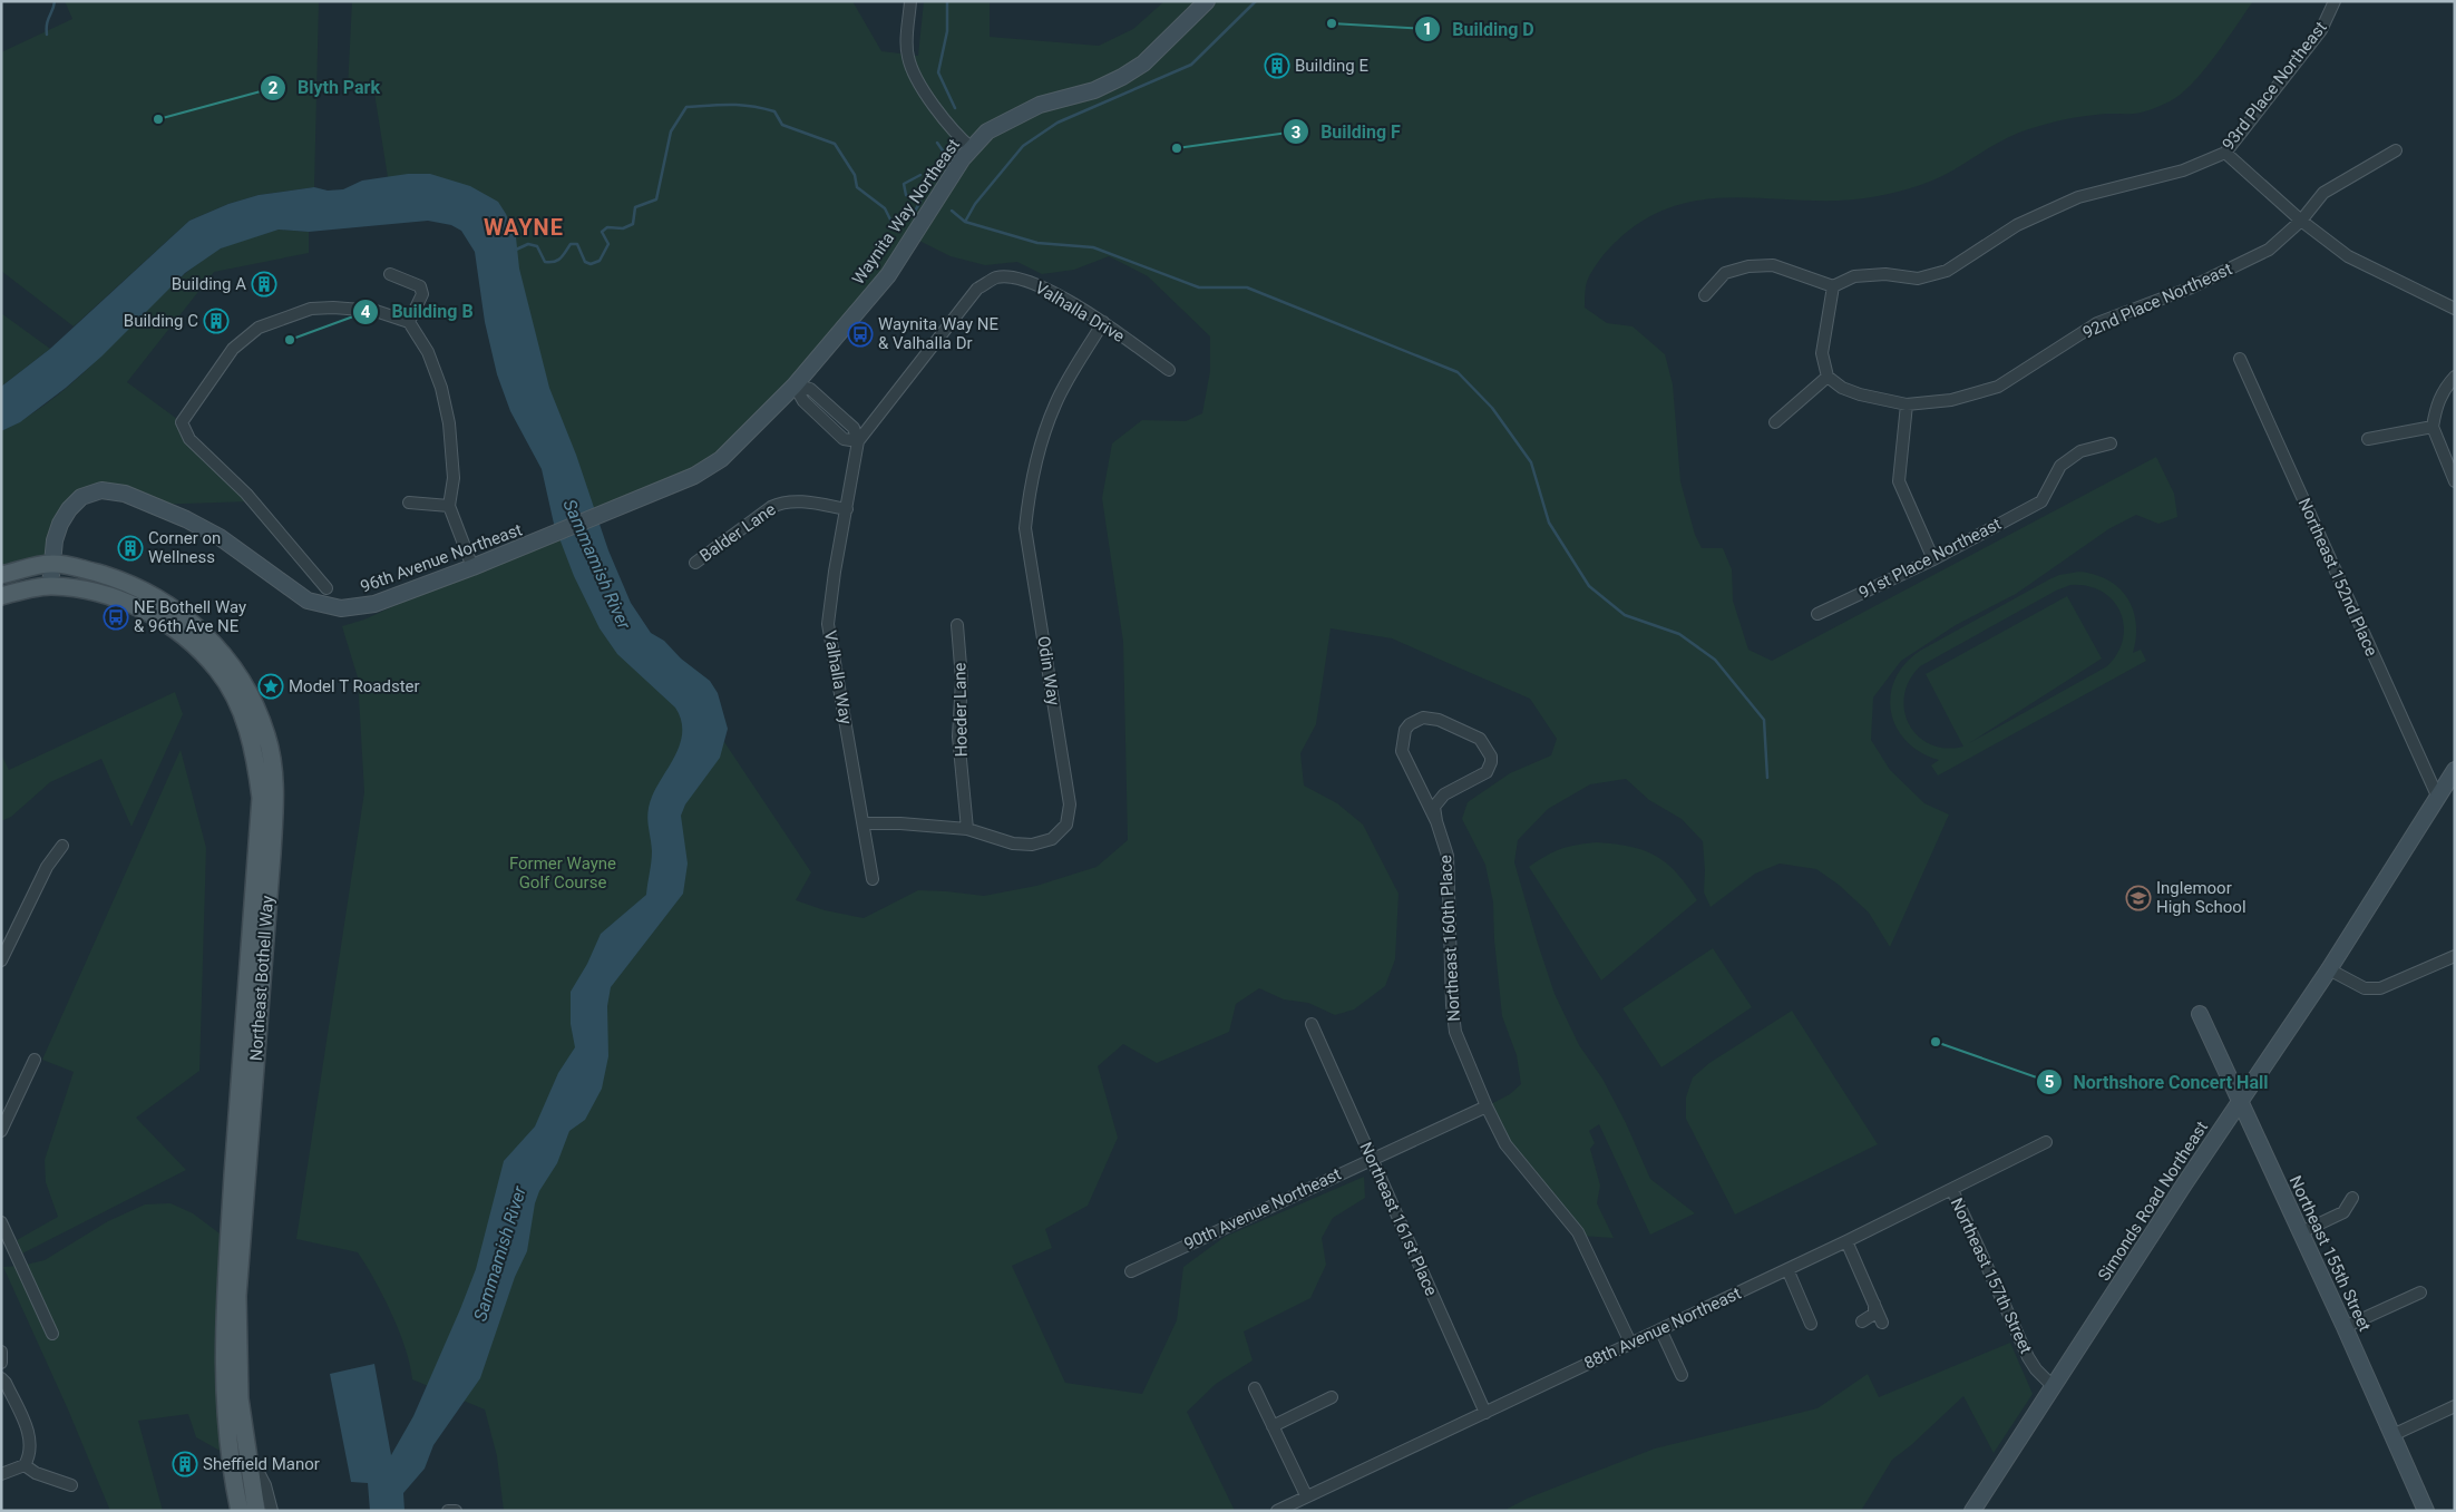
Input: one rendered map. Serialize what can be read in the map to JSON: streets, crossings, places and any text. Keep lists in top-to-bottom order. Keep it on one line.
{"streets":{"main road":["Waynita Way Northeast","96th Avenue Northeast","Northeast Bothell Way","Simonds Road Northeast","Northeast 155th Street"],"street":["93rd Place Northeast","92nd Place Northeast","Valhalla Drive","Balder Lane","91st Place Northeast","Northeast 152nd Place","Odin Way","Valhalla Way","Hoeder Lane","Northeast 160th Place","90th Avenue Northeast","Northeast 161st Place","Northeast 157th Street","88th Avenue Northeast"]},"crossings":[["Waynita Way Northeast","96th Avenue Northeast"],["Valhalla Drive","Odin Way"],["Valhalla Drive","Valhalla Way"],["Balder Lane","Valhalla Way"],["96th Avenue Northeast","Northeast Bothell Way"],["Northeast 152nd Place","Simonds Road Northeast"],["Odin Way","Valhalla Way"],["Odin Way","Hoeder Lane"],["Northeast 160th Place","90th Avenue Northeast"],["Northeast 160th Place","88th Avenue Northeast"],["Simonds Road Northeast","Northeast 155th Street"],["Simonds Road Northeast","Northeast 157th Street"],["90th Avenue Northeast","Northeast 161st Place"],["Northeast 161st Place","88th Avenue Northeast"],["Northeast 157th Street","88th Avenue Northeast"]],"districts":["WAYNE"],"water":["Sammamish River"],"parks":["Former Wayne Golf Course"],"places":{"other":["Building D","Blyth Park","Building F","Building B","Northshore Concert Hall"],"building":["Building E","Building A","Building C","Corner on Wellness","Sheffield Manor"],"bus stop":["Waynita Way NE & Valhalla Dr","NE Bothell Way & 96th Ave NE"],"place":["Model T Roadster"],"school or university":["Inglemoor High School"]}}
